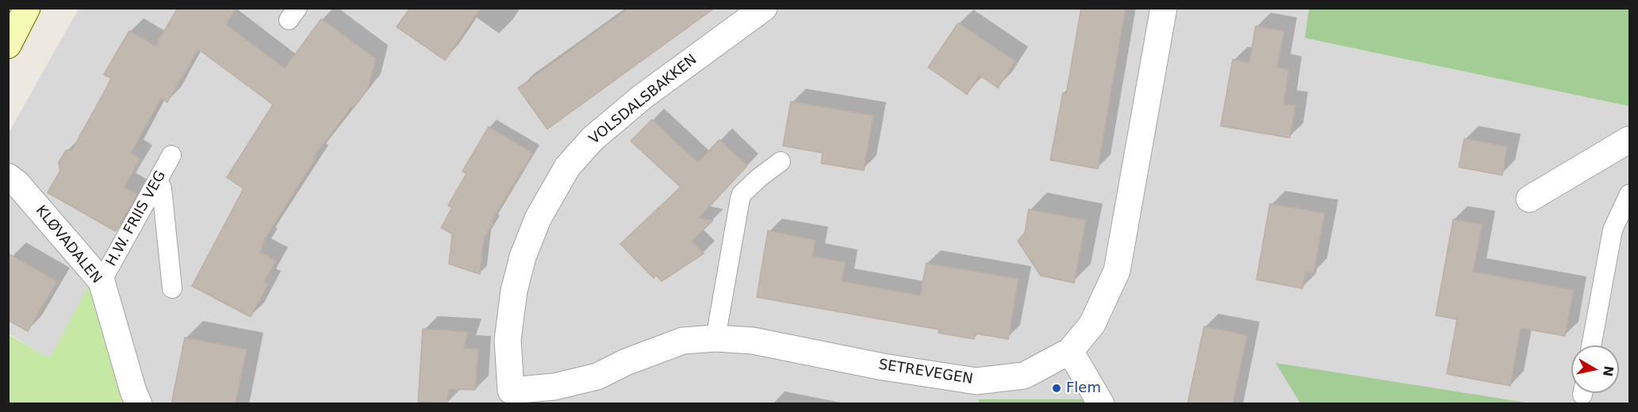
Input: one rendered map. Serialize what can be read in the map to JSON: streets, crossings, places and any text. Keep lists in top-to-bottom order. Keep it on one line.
{"streets":{"street":["VOLSDALSBAKKEN","KLØVADALEN","SETREVEGEN"],"lane":["H.W. FRIIS VEG"]},"crossings":[["VOLSDALSBAKKEN","SETREVEGEN"],["H.W. FRIIS VEG","KLØVADALEN"]],"places":["Flem"],"north":"right"}
